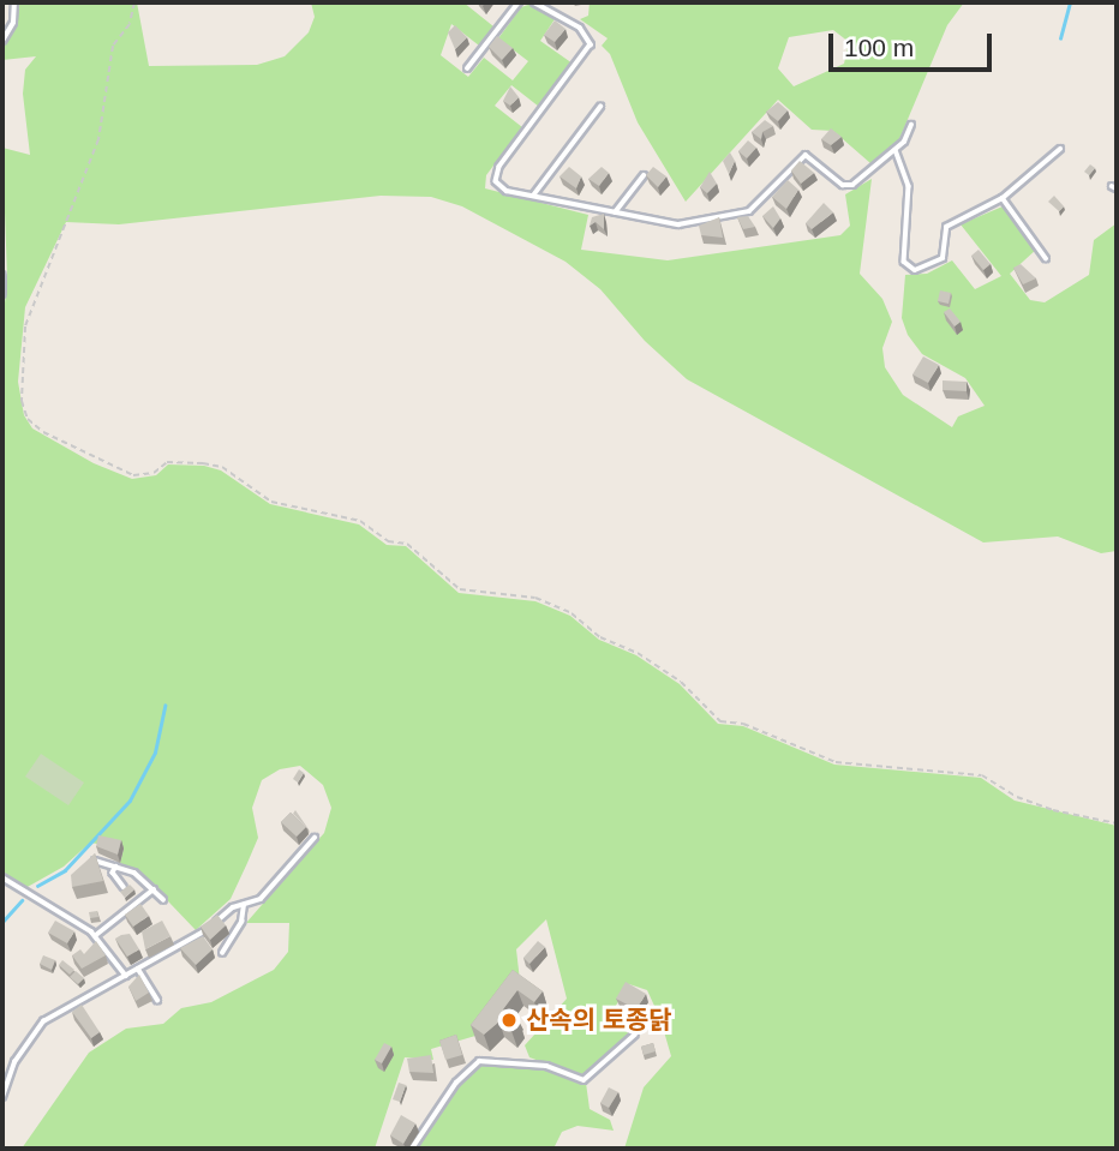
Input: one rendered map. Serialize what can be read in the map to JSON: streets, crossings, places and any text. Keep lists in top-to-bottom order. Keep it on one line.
{"places":["산속의 토종닭"],"scale_bar":"100 m"}
